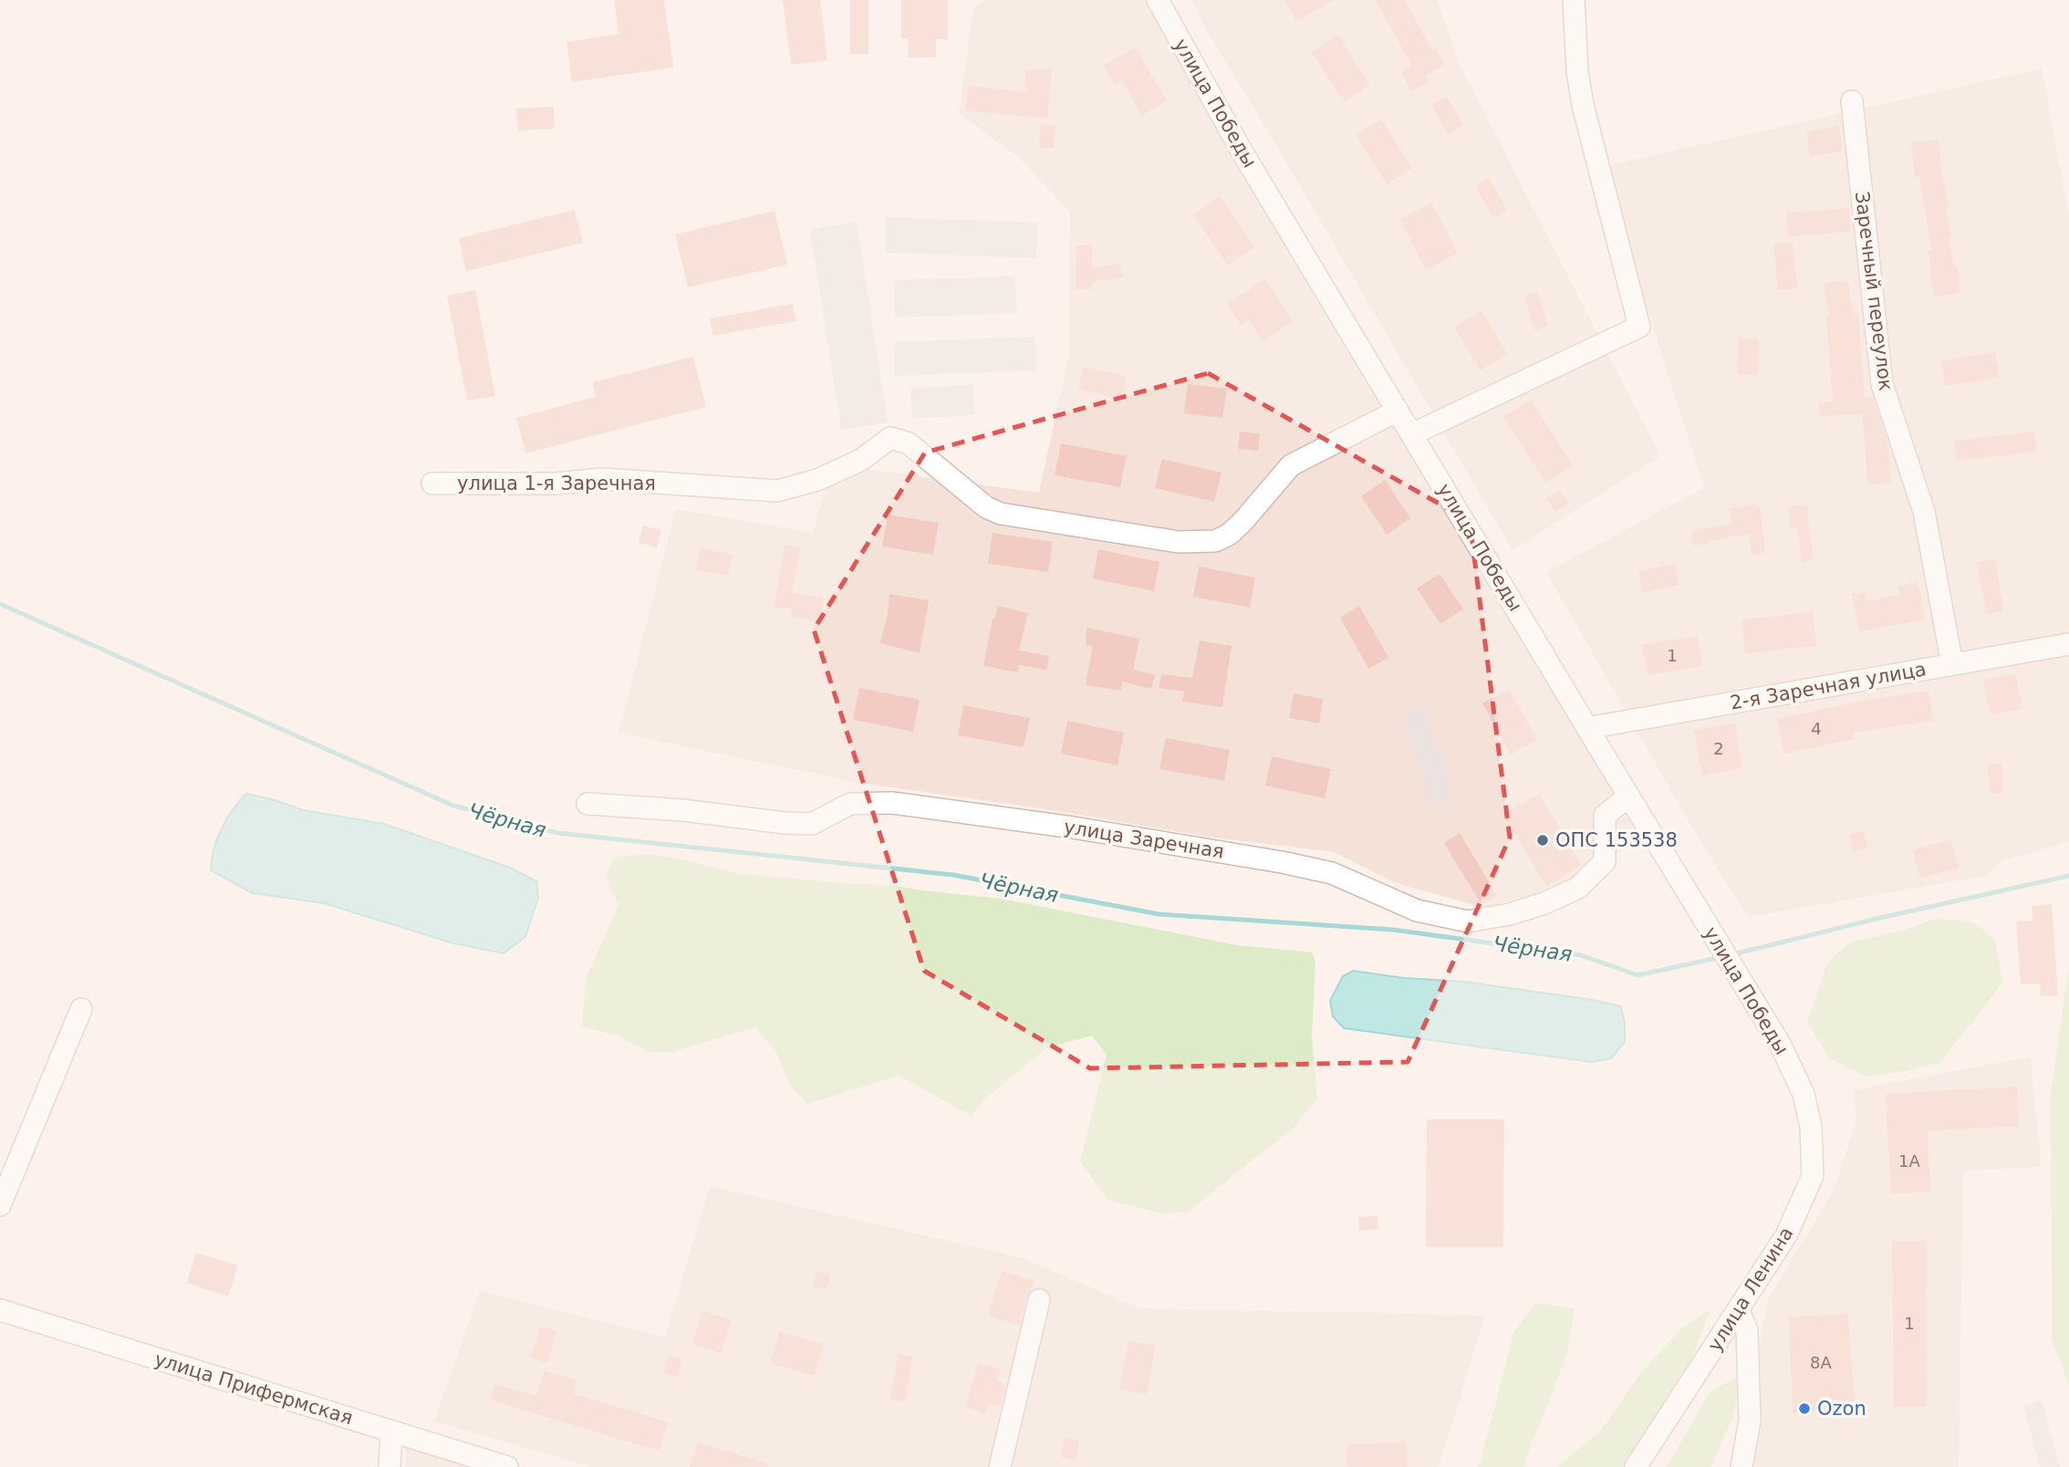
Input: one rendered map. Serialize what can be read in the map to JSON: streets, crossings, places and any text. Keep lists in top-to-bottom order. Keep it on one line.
{"streets":{"street":["улица Победы","Заречный переулок","улица 1-я Заречная","2-я Заречная улица","улица Заречная","улица Ленина","улица Прифермская"]},"crossings":[["улица Победы","улица 1-я Заречная"],["улица Победы","2-я Заречная улица"],["улица Победы","улица Заречная"],["улица Победы","улица Ленина"],["Заречный переулок","2-я Заречная улица"]],"water":["Чёрная"],"places":["ОПС 153538","Ozon"],"house_numbers":["1","4","2","1А","1","8А"]}
